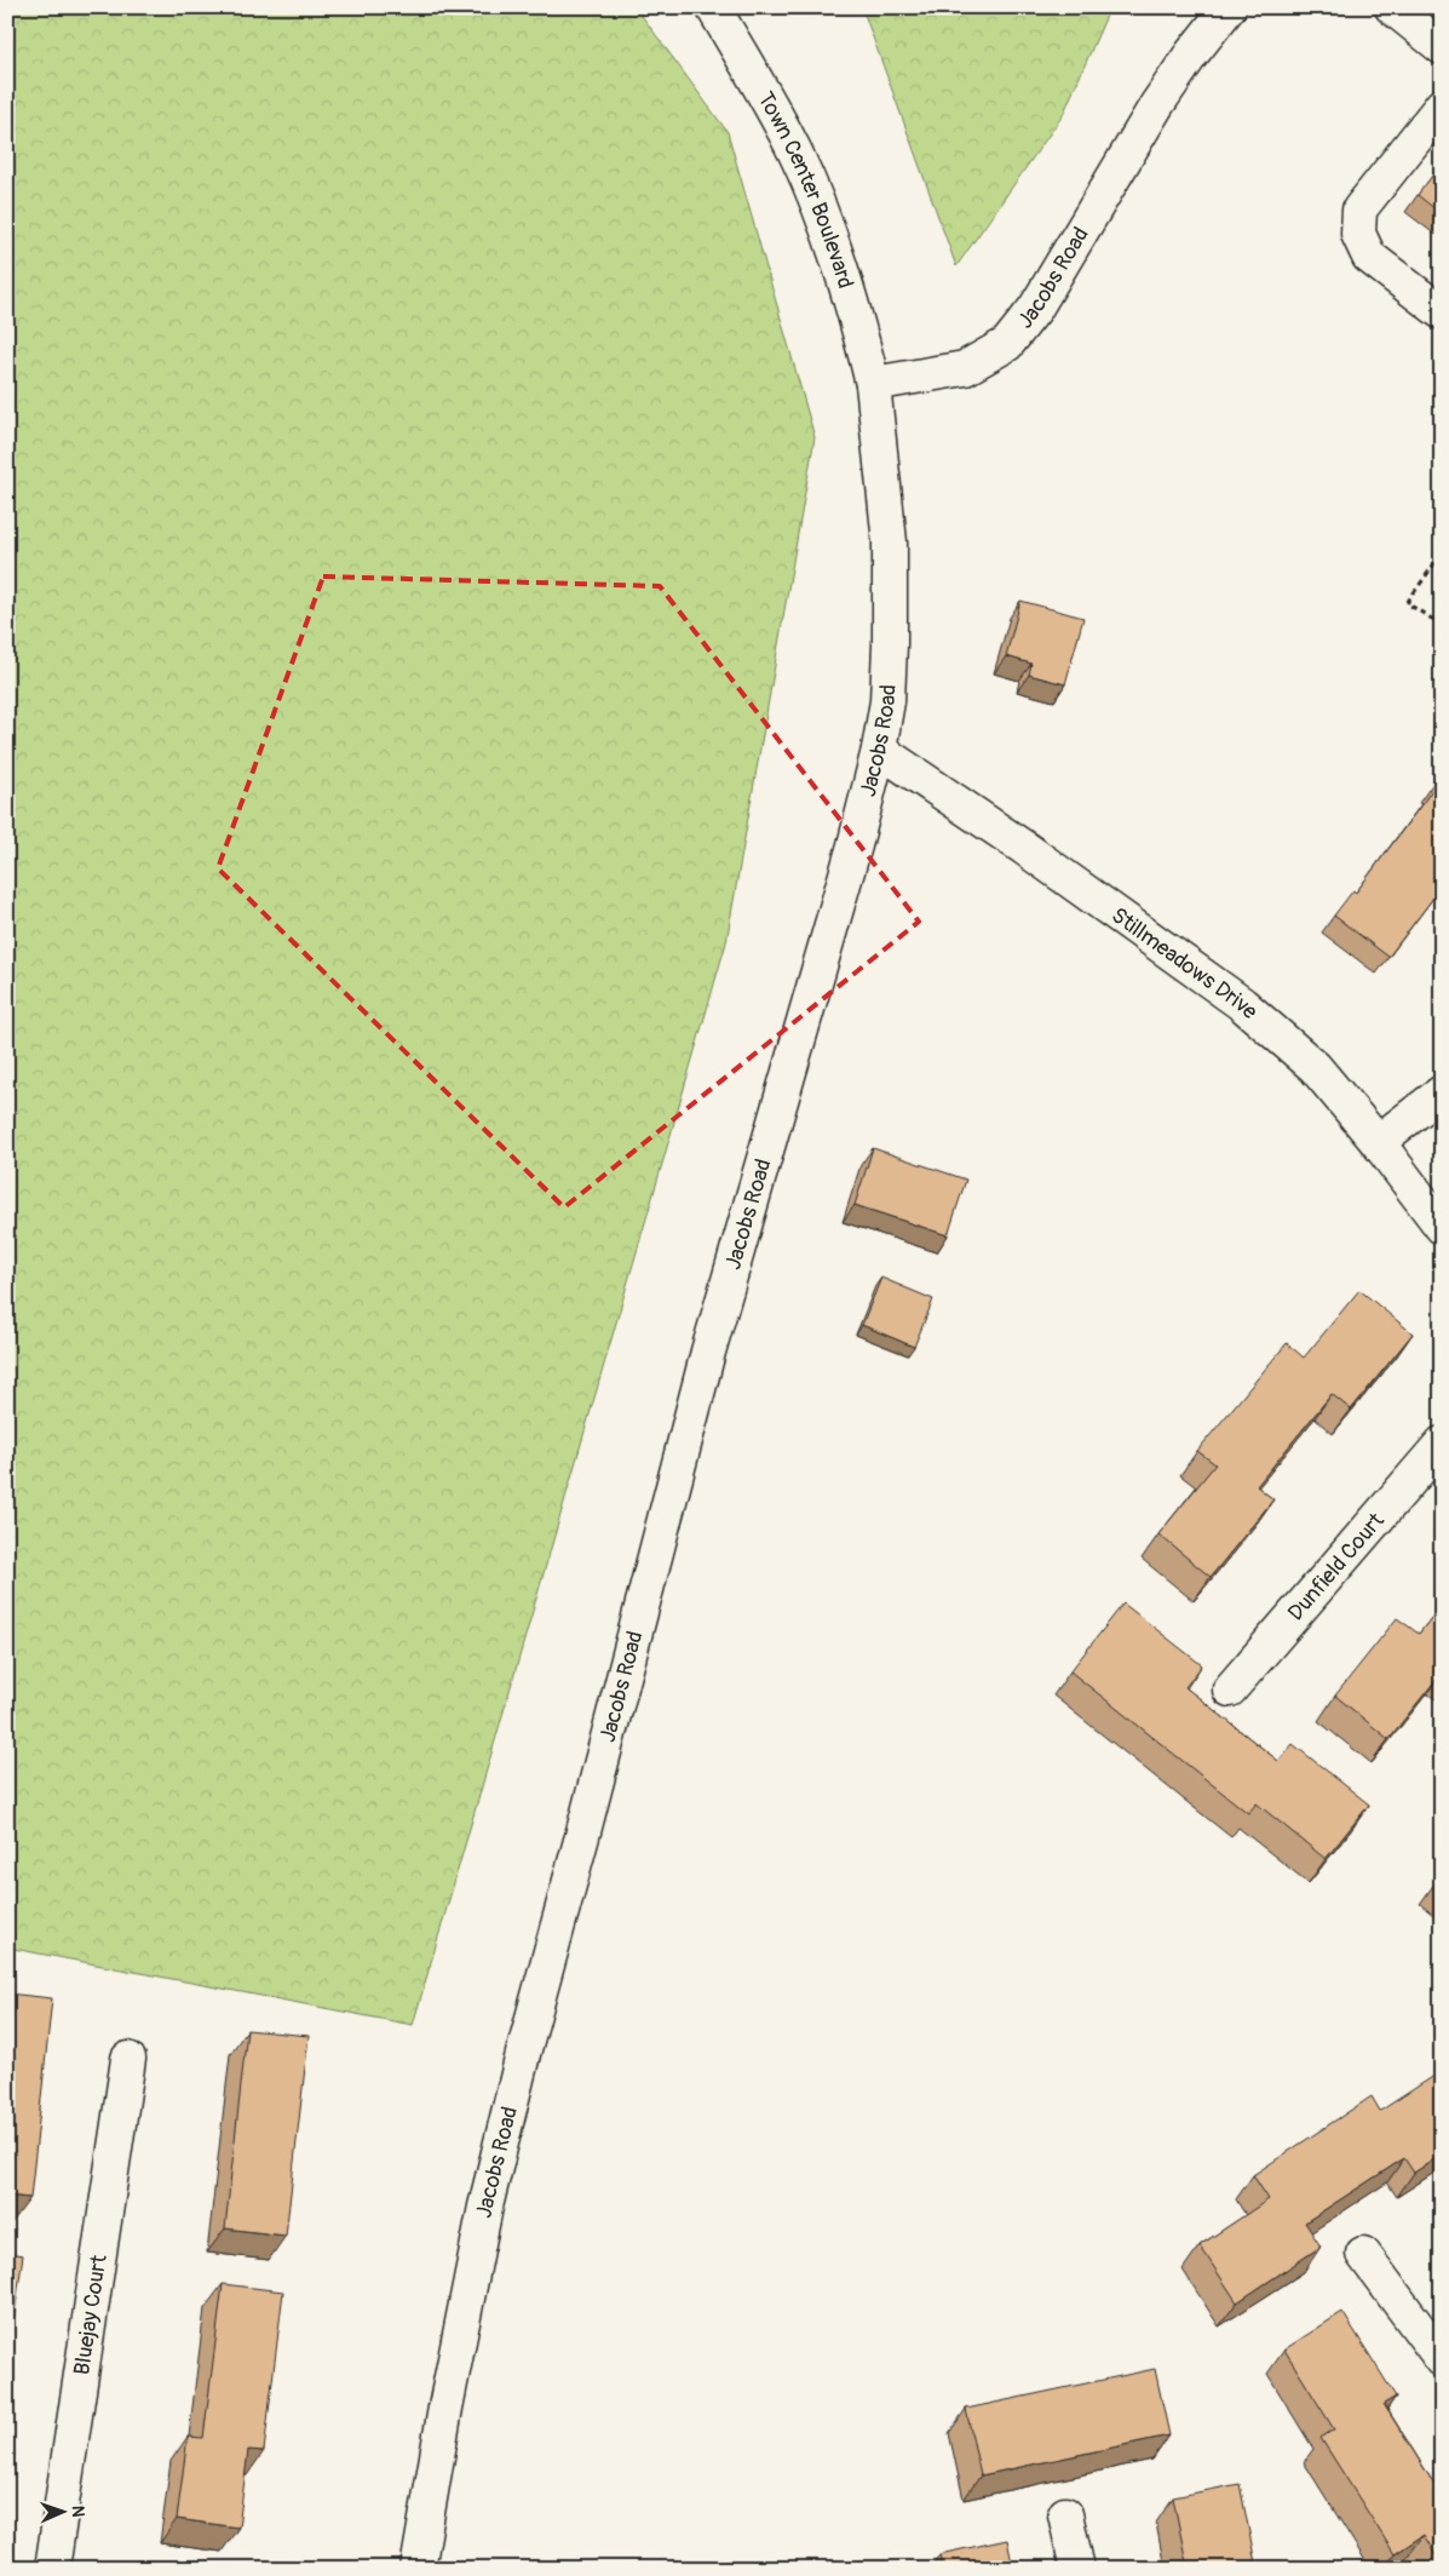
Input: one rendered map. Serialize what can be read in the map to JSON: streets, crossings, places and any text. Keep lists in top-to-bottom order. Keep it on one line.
{"streets":{"street":["Town Center Boulevard","Jacobs Road","Stillmeadows Drive","Dunfield Court","Bluejay Court"]},"crossings":[["Town Center Boulevard","Jacobs Road"],["Jacobs Road","Stillmeadows Drive"]],"north":"right"}
